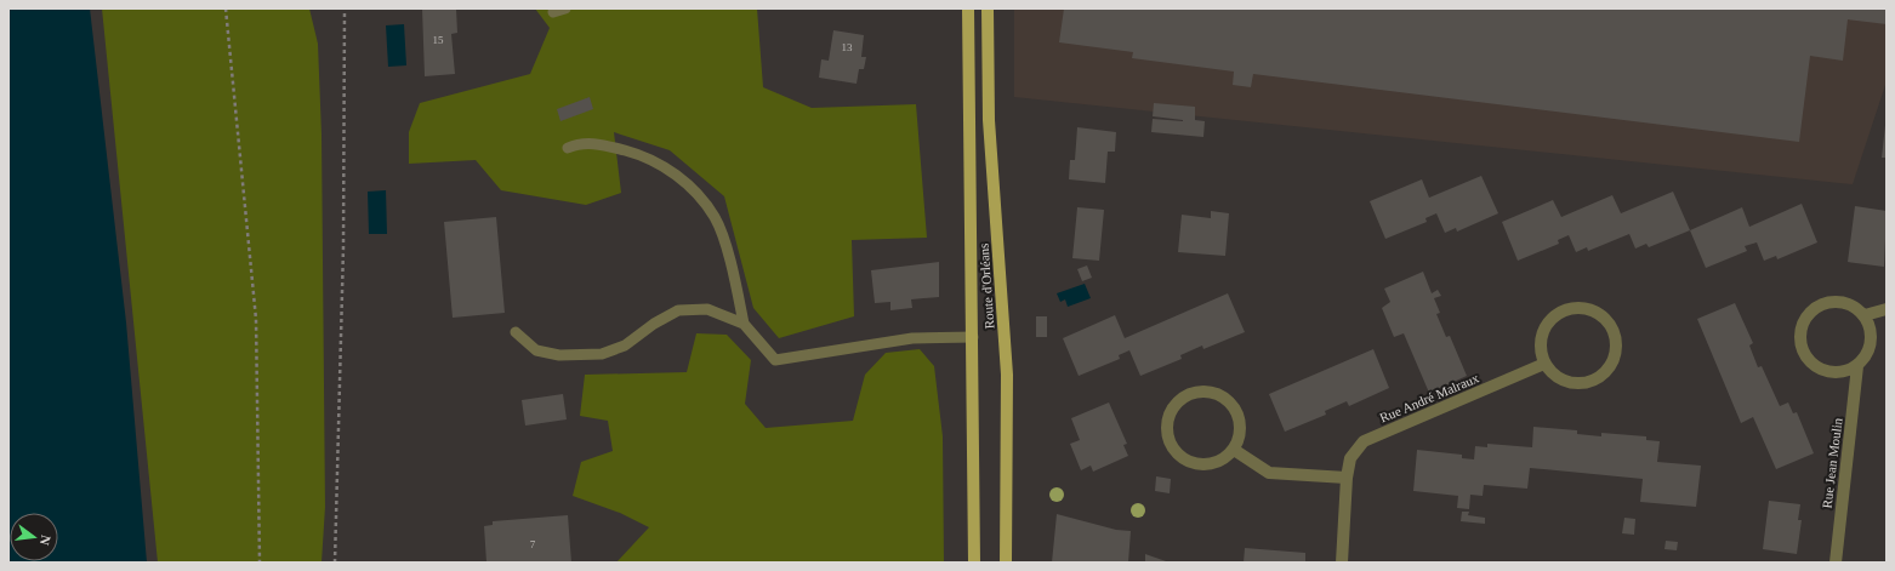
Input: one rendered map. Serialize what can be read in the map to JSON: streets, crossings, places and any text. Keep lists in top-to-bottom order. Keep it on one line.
{"streets":{"main road":["Route d'Orléans"],"street":["Rue André Malraux","Rue Jean Moulin"]},"house_numbers":["15","13","7"],"north":"right"}
